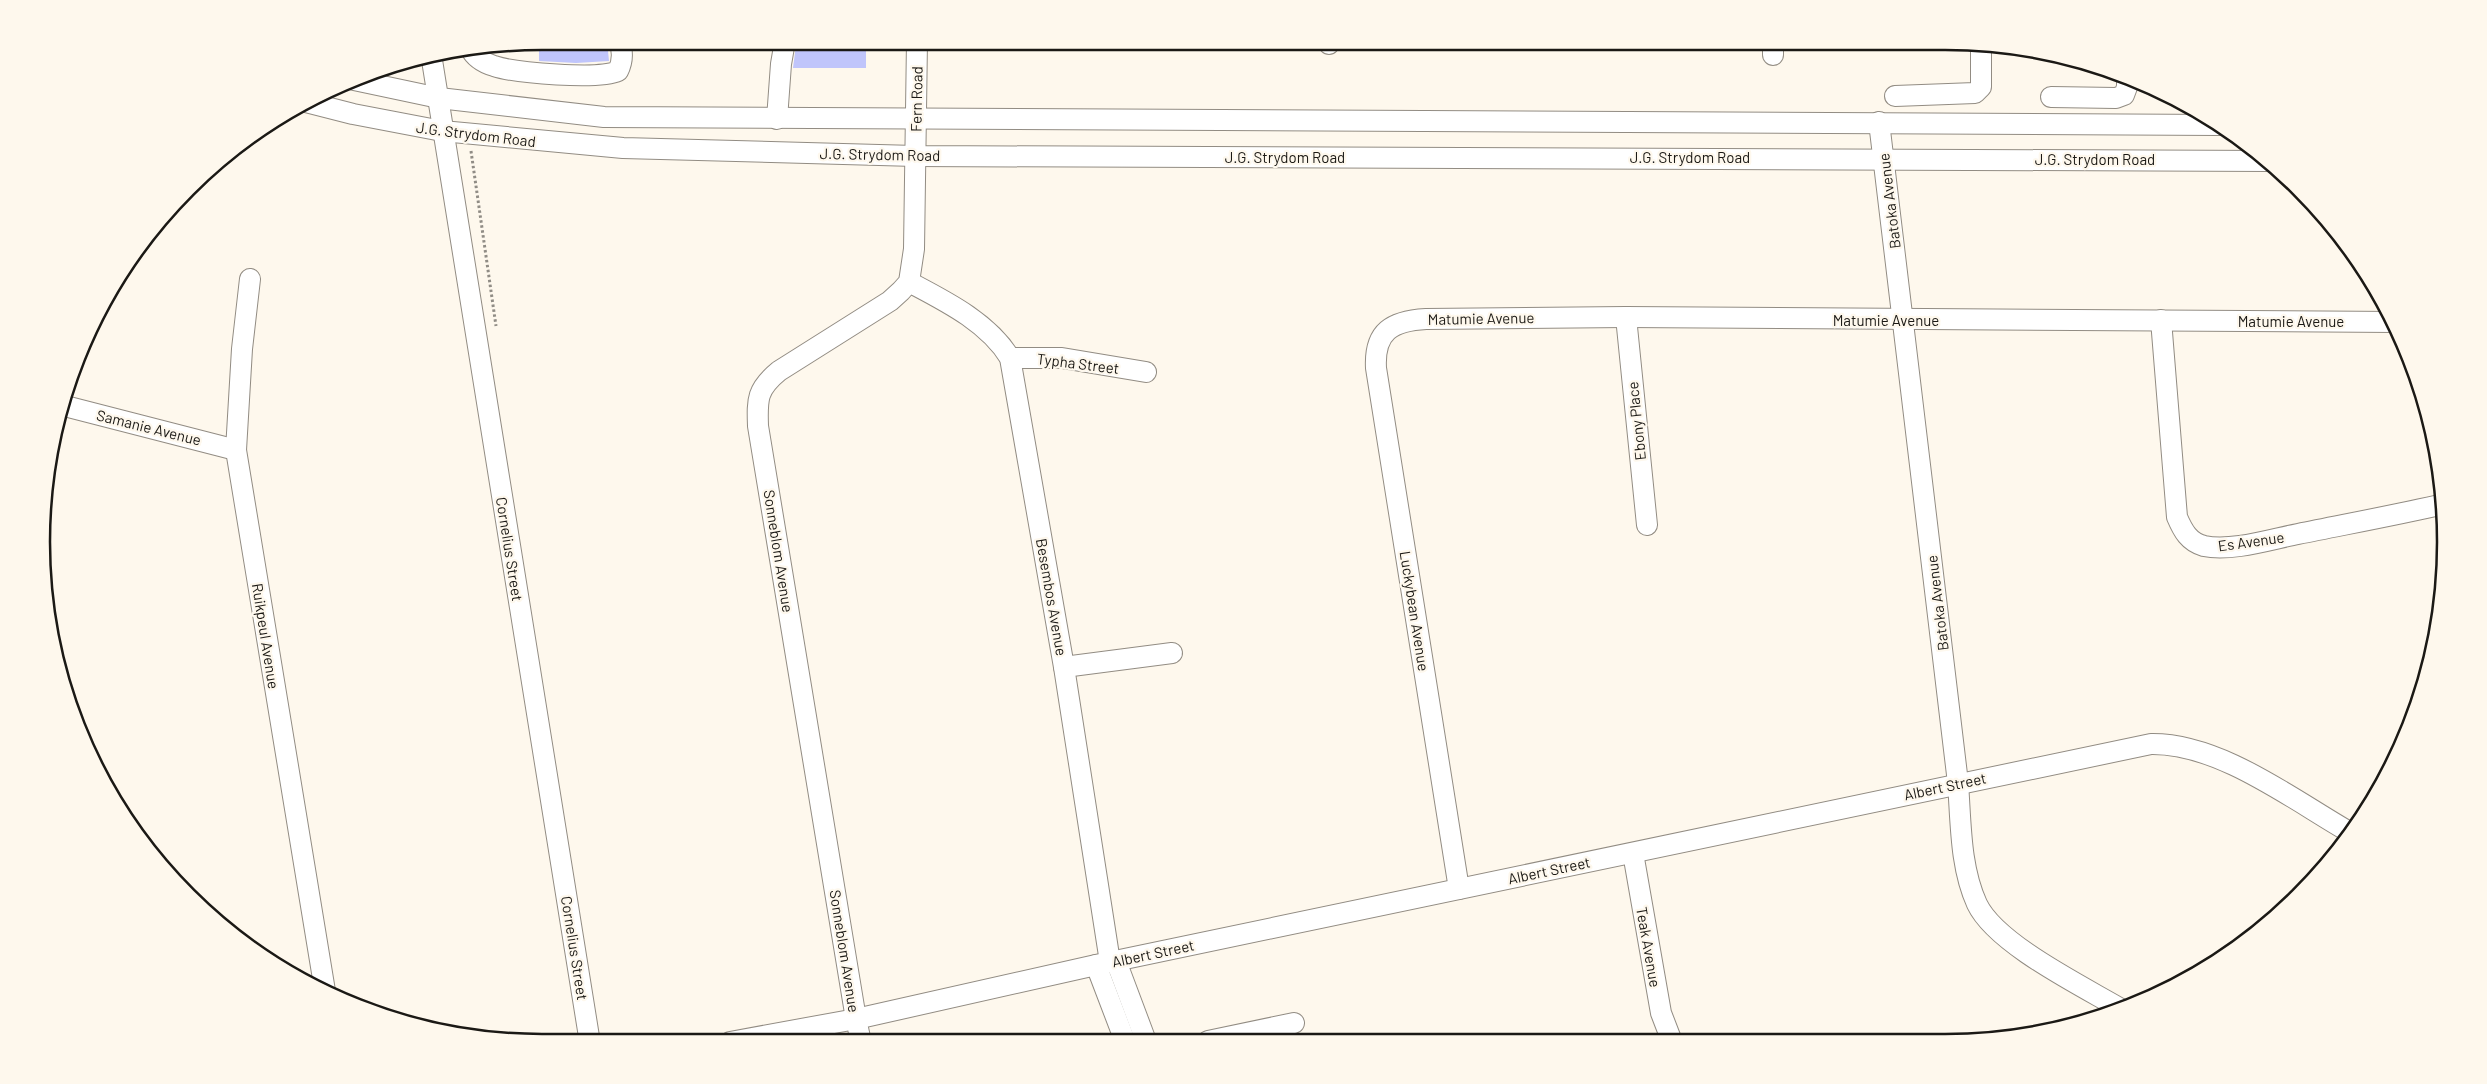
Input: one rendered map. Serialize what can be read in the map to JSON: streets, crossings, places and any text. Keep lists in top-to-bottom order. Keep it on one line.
{"streets":{"street":["Fern Road","J.G. Strydom Road","Batoka Avenue","Matumie Avenue","Typha Street","Ebony Place","Samanie Avenue","Es Avenue","Cornelius Street","Sonneblom Avenue","Besembos Avenue","Luckybean Avenue","Ruikpeul Avenue","Albert Street","Teak Avenue"]},"crossings":[["Fern Road","J.G. Strydom Road"],["J.G. Strydom Road","Batoka Avenue"],["J.G. Strydom Road","Cornelius Street"],["Batoka Avenue","Matumie Avenue"],["Batoka Avenue","Albert Street"],["Matumie Avenue","Ebony Place"],["Matumie Avenue","Es Avenue"],["Matumie Avenue","Luckybean Avenue"],["Typha Street","Besembos Avenue"],["Samanie Avenue","Ruikpeul Avenue"],["Sonneblom Avenue","Besembos Avenue"],["Sonneblom Avenue","Albert Street"],["Besembos Avenue","Albert Street"],["Luckybean Avenue","Albert Street"],["Albert Street","Teak Avenue"]]}
